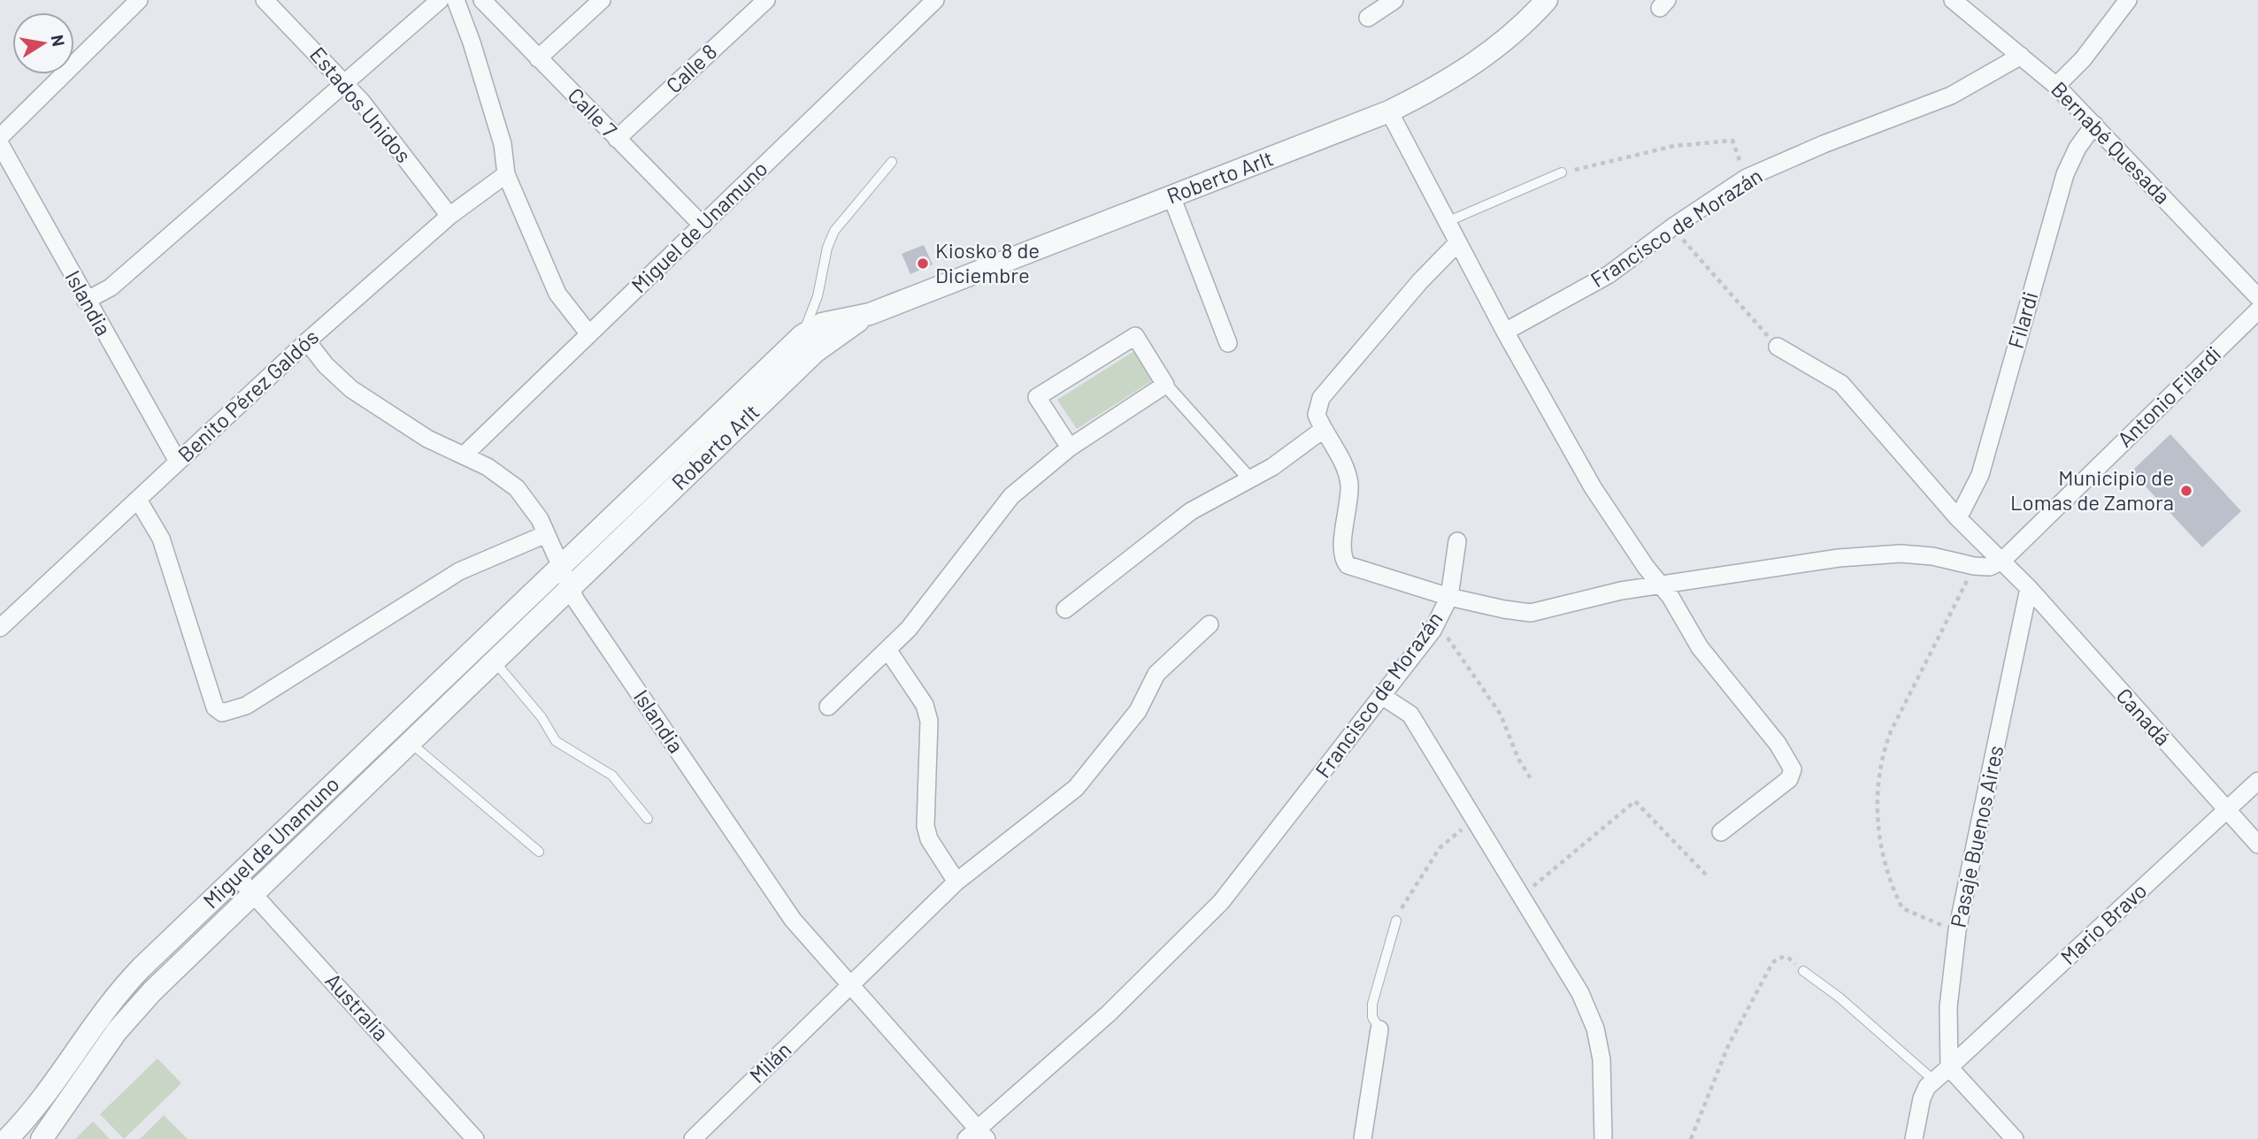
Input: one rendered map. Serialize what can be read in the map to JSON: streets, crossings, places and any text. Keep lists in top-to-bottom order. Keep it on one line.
{"streets":{"street":["Calle 8","Estados Unidos","Calle 7","Bernabé Quesada","Roberto Arlt","Miguel de Unamuno","Francisco de Morazán","Islandia","Filardi","Benito Pérez Galdós","Antonio Filardi","Canadá","Pasaje Buenos Aires","Mario Bravo","Australia","Milán"]},"crossings":[["Calle 8","Calle 7"],["Estados Unidos","Benito Pérez Galdós"],["Calle 7","Miguel de Unamuno"],["Bernabé Quesada","Francisco de Morazán"],["Bernabé Quesada","Filardi"],["Roberto Arlt","Miguel de Unamuno"],["Roberto Arlt","Islandia"],["Miguel de Unamuno","Islandia"],["Miguel de Unamuno","Australia"],["Francisco de Morazán","Islandia"],["Francisco de Morazán","Antonio Filardi"],["Francisco de Morazán","Canadá"],["Islandia","Benito Pérez Galdós"],["Islandia","Milán"],["Filardi","Canadá"],["Antonio Filardi","Canadá"],["Canadá","Pasaje Buenos Aires"],["Canadá","Mario Bravo"],["Pasaje Buenos Aires","Mario Bravo"]],"places":["Kiosko 8 de Diciembre","Municipio de Lomas de Zamora"],"north":"right"}
